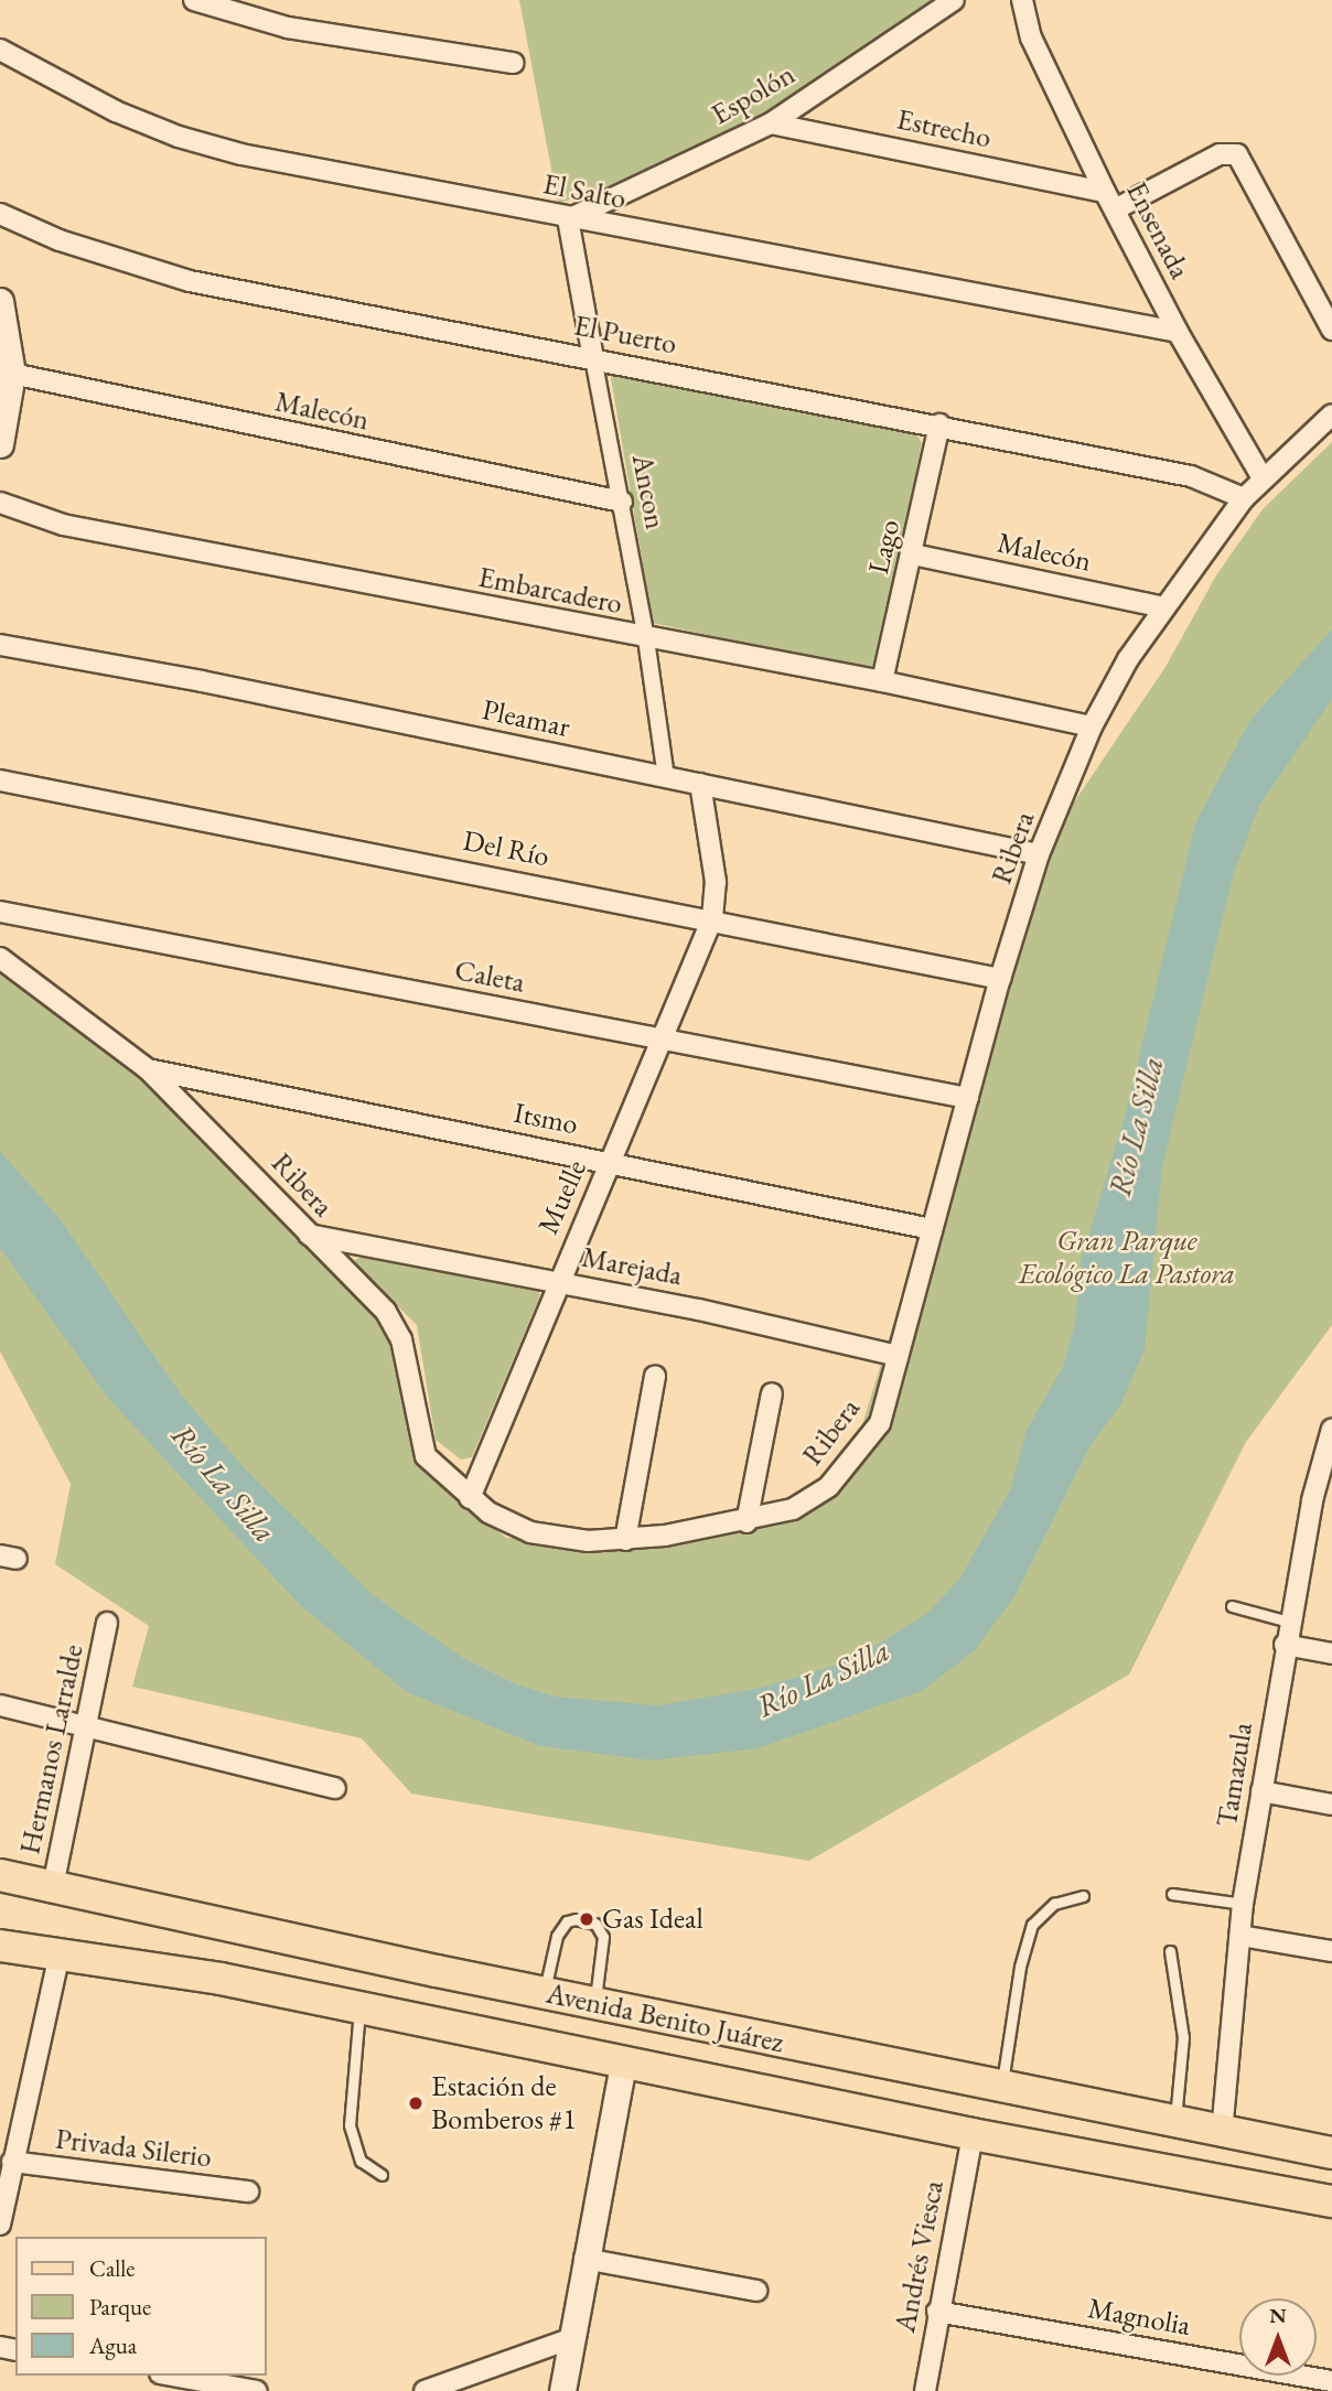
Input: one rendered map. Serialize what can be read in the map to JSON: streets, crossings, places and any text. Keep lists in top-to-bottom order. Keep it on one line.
{"streets":{"main road":["Avenida Benito Juárez"],"street":["Espolón","Estrecho","El Salto","Ensenada","El Puerto","Malecón","Ancon","Lago","Embarcadero","Pleamar","Ribera","Del Río","Caleta","Itsmo","Muelle","Marejada","Hermanos Larralde","Tamazula","Privada Silerio","Andrés Viesca","Magnolia"]},"crossings":[["Espolón","Estrecho"],["Espolón","El Salto"],["Espolón","Ancon"],["Estrecho","Ensenada"],["El Salto","Ensenada"],["El Salto","Ancon"],["Ensenada","Ribera"],["El Puerto","Ancon"],["El Puerto","Lago"],["El Puerto","Ribera"],["Malecón","Ancon"],["Malecón","Lago"],["Malecón","Ribera"],["Ancon","Embarcadero"],["Ancon","Pleamar"],["Lago","Embarcadero"],["Embarcadero","Ribera"],["Pleamar","Ribera"],["Pleamar","Muelle"],["Ribera","Del Río"],["Ribera","Caleta"],["Ribera","Itsmo"],["Ribera","Muelle"],["Ribera","Marejada"],["Del Río","Muelle"],["Caleta","Muelle"],["Itsmo","Muelle"],["Muelle","Marejada"],["Hermanos Larralde","Avenida Benito Juárez"],["Tamazula","Avenida Benito Juárez"],["Avenida Benito Juárez","Andrés Viesca"],["Andrés Viesca","Magnolia"]],"water":["Río La Silla"],"parks":["Gran Parque Ecológico La Pastora"],"places":["Gas Ideal","Estación de Bomberos #1"],"legend":["Calle","Parque","Agua"],"north":"top"}
